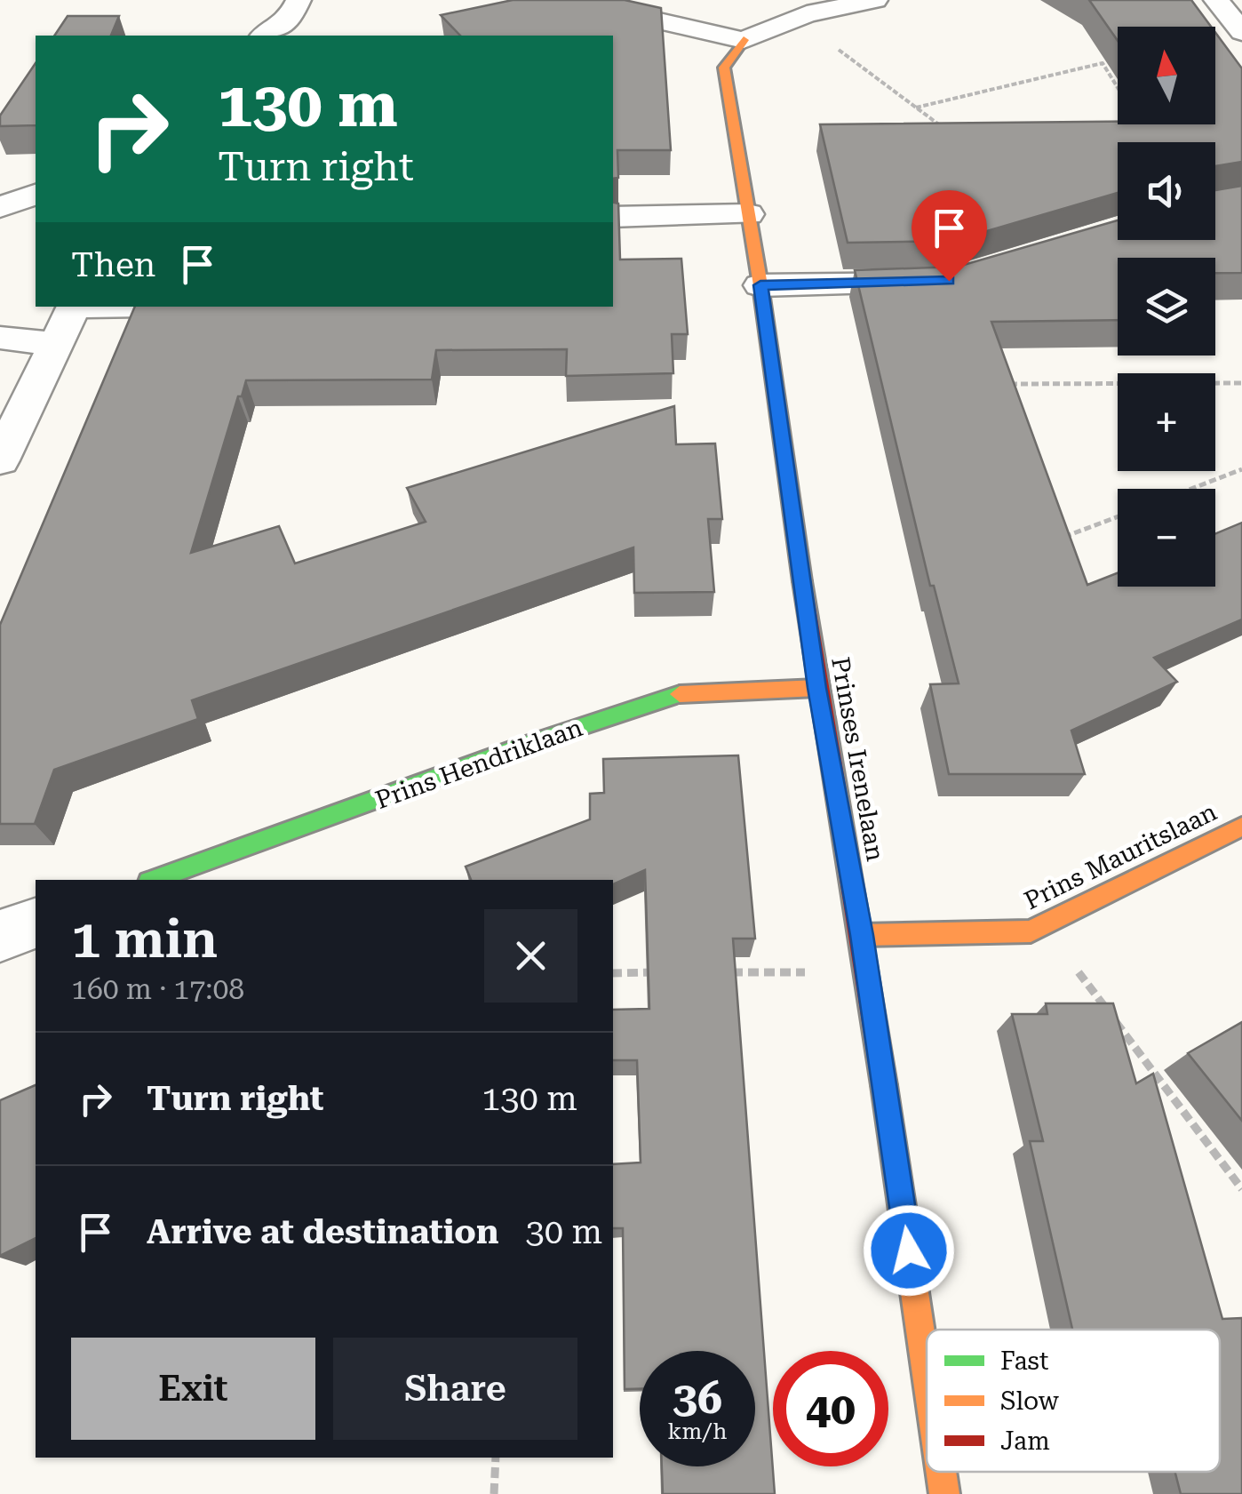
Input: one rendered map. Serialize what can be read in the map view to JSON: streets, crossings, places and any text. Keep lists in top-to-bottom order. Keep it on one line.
{"streets":{"street":["Prinses Irenelaan","Prins Hendriklaan","Prins Mauritslaan"]},"crossings":[["Prinses Irenelaan","Prins Hendriklaan"],["Prinses Irenelaan","Prins Mauritslaan"]],"legend":["Fast","Slow","Jam"],"north":"top","page":{"map_buttons":["+","−"],"turn":["130 m","Turn right"],"then":"Then","heading":["1 min","160 m · 17:08"],"list":[{"name":"Turn right","value":"130 m"},{"name":"Arrive at destination","value":"30 m"}],"buttons":["Exit","Share"],"speed":"36 km/h","limit":"40"}}
